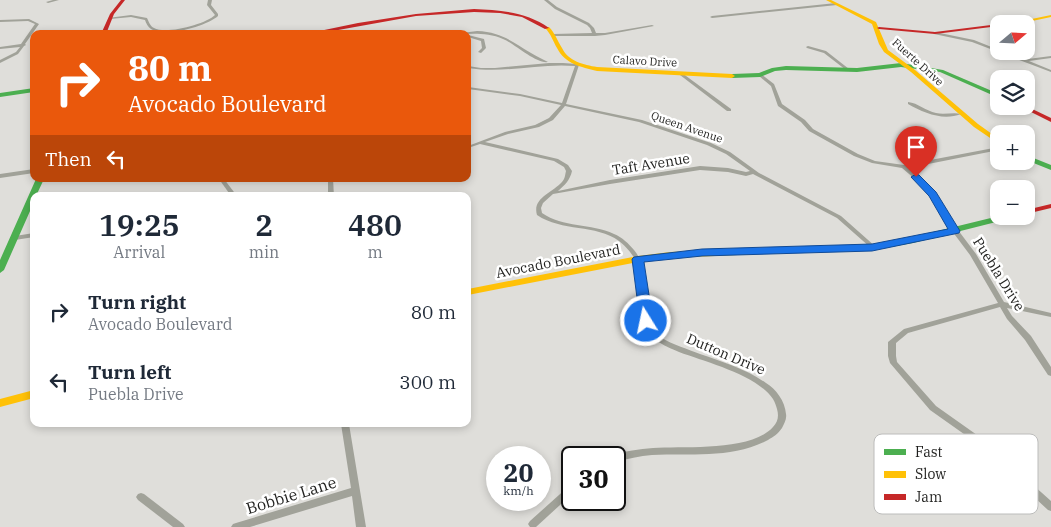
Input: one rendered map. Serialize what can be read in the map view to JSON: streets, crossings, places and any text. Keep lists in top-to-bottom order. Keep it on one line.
{"streets":{"street":["Calavo Drive","Fuerte Drive","Queen Avenue","Taft Avenue","Avocado Boulevard","Puebla Drive","Dutton Drive","Bobbie Lane"]},"crossings":[["Calavo Drive","Fuerte Drive"],["Queen Avenue","Taft Avenue"],["Queen Avenue","Avocado Boulevard"],["Avocado Boulevard","Puebla Drive"],["Avocado Boulevard","Dutton Drive"]],"legend":["Fast","Slow","Jam"],"north":"right","page":{"map_buttons":["+","−"],"turn":["80 m","Avocado Boulevard"],"then":"Then","eta":["19:25","Arrival","2","min","480","m"],"list":[{"name":"Turn right","note":"Avocado Boulevard","value":"80 m"},{"name":"Turn left","note":"Puebla Drive","value":"300 m"}],"speed":"20 km/h","limit":"30"}}
